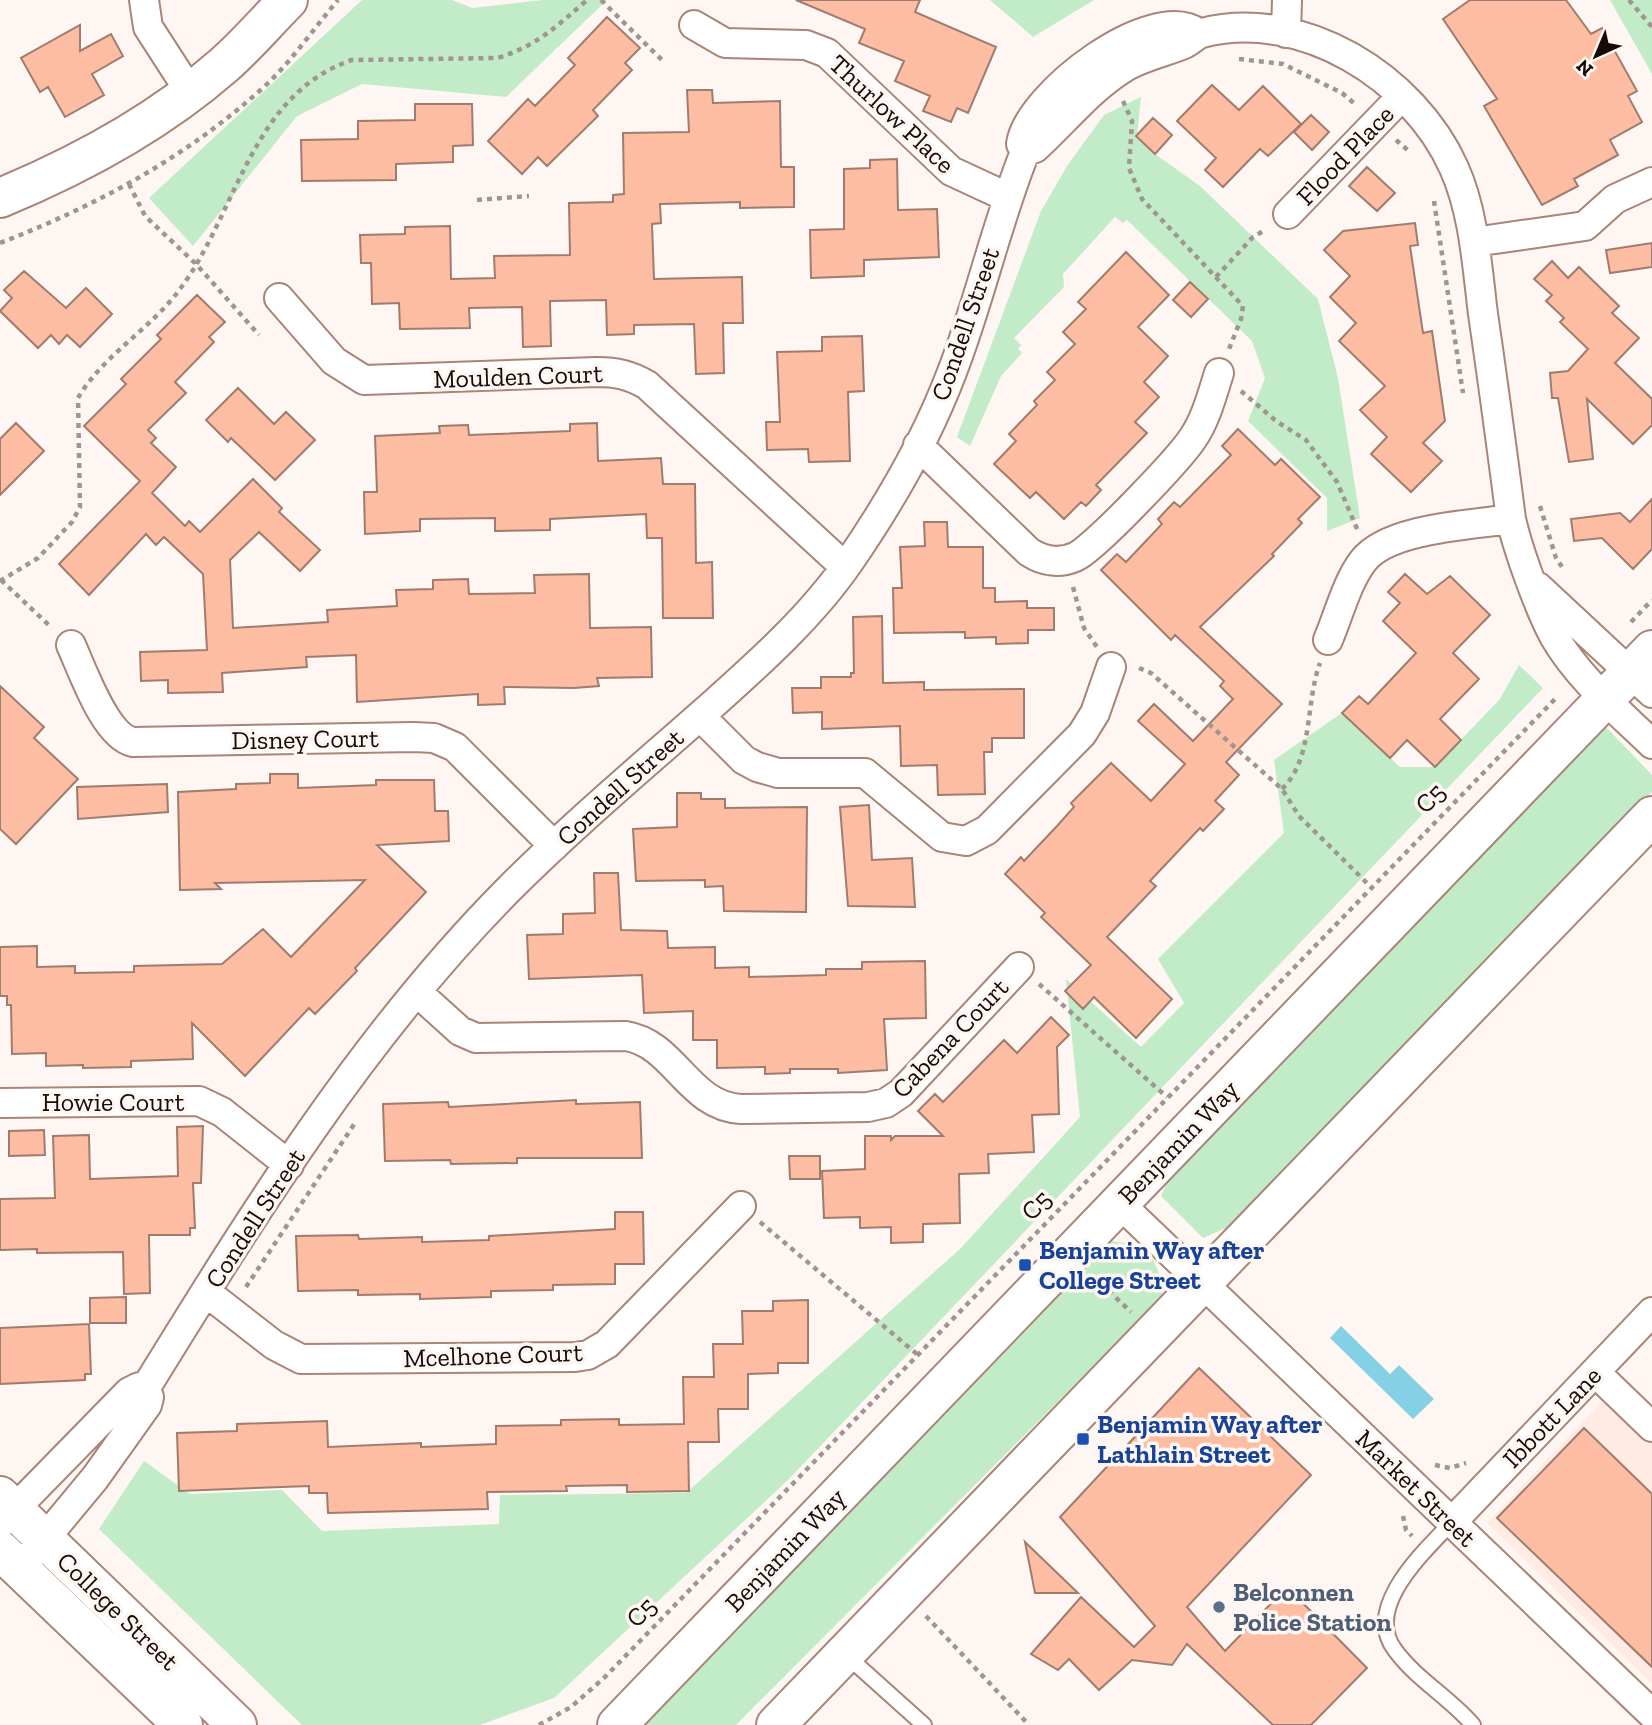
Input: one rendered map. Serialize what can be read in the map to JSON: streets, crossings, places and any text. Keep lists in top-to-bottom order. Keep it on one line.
{"streets":{"main road":["Benjamin Way","College Street"],"street":["Thurlow Place","Flood Place","Condell Street","Moulden Court","Disney Court","Cabena Court","Howie Court","Mcelhone Court","Ibbott Lane","Market Street"],"path":["C5"]},"crossings":[["Thurlow Place","Condell Street"],["Flood Place","Condell Street"],["Condell Street","Moulden Court"],["Condell Street","Disney Court"],["Condell Street","Cabena Court"],["Condell Street","Howie Court"],["Condell Street","Benjamin Way"],["Condell Street","Mcelhone Court"],["Condell Street","College Street"],["Benjamin Way","Market Street"],["Ibbott Lane","Market Street"]],"places":{"transit":["Benjamin Way after College Street","Benjamin Way after Lathlain Street"],"other":["Belconnen Police Station"]},"north":"bottom left"}
